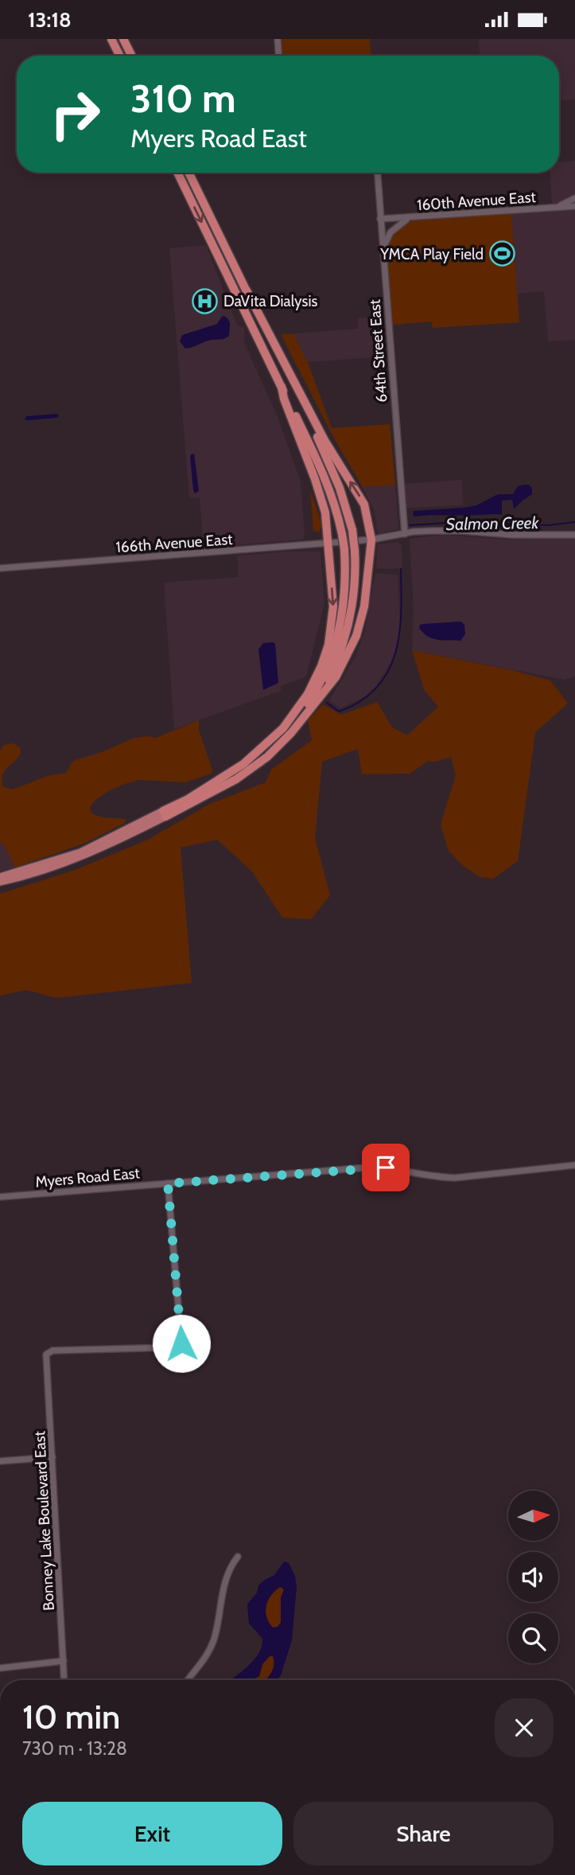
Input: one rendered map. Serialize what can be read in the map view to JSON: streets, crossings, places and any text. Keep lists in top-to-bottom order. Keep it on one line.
{"streets":{"street":["160th Avenue East","64th Street East","166th Avenue East","Myers Road East","Bonney Lake Boulevard East"]},"crossings":[["160th Avenue East","64th Street East"],["64th Street East","166th Avenue East"],["Myers Road East","Bonney Lake Boulevard East"]],"water":["Salmon Creek"],"places":{"sports":["YMCA Play Field"],"hospital":["DaVita Dialysis"]},"north":"right","page":{"status":"13:18","turn":["310 m","Myers Road East"],"heading":["10 min","730 m · 13:28"],"buttons":["Exit","Share"]}}
